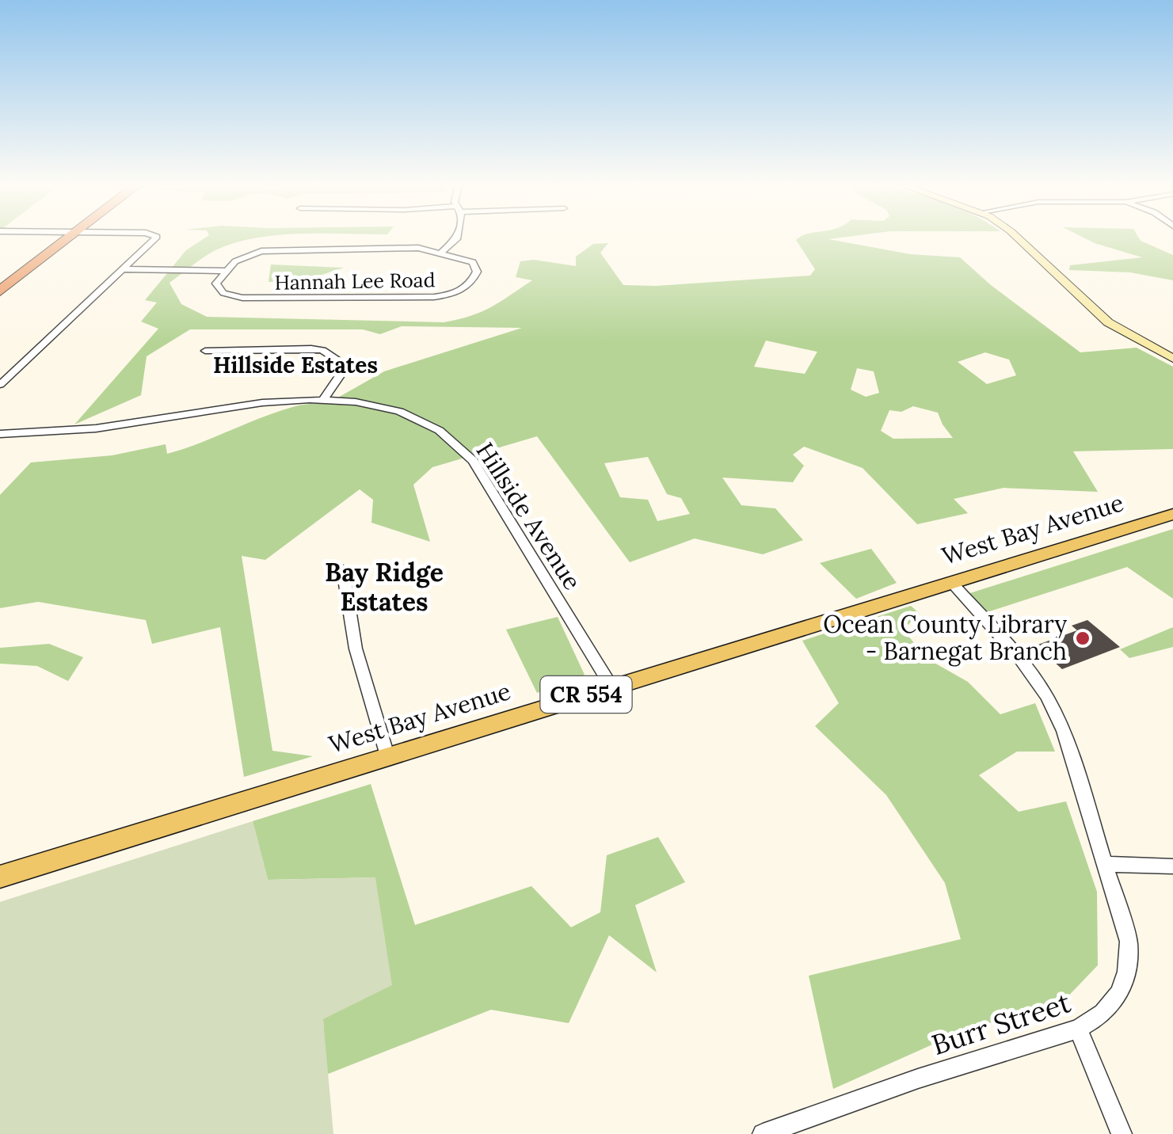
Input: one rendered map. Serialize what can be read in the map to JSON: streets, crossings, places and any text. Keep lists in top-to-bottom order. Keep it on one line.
{"streets":{"main road":["West Bay Avenue","CR 554"],"street":["Hannah Lee Road","Hillside Avenue","Burr Street"]},"crossings":[["Hillside Avenue","West Bay Avenue"],["West Bay Avenue","Burr Street"]],"districts":["Hillside Estates","Bay Ridge Estates"],"places":["Ocean County Library - Barnegat Branch"]}
